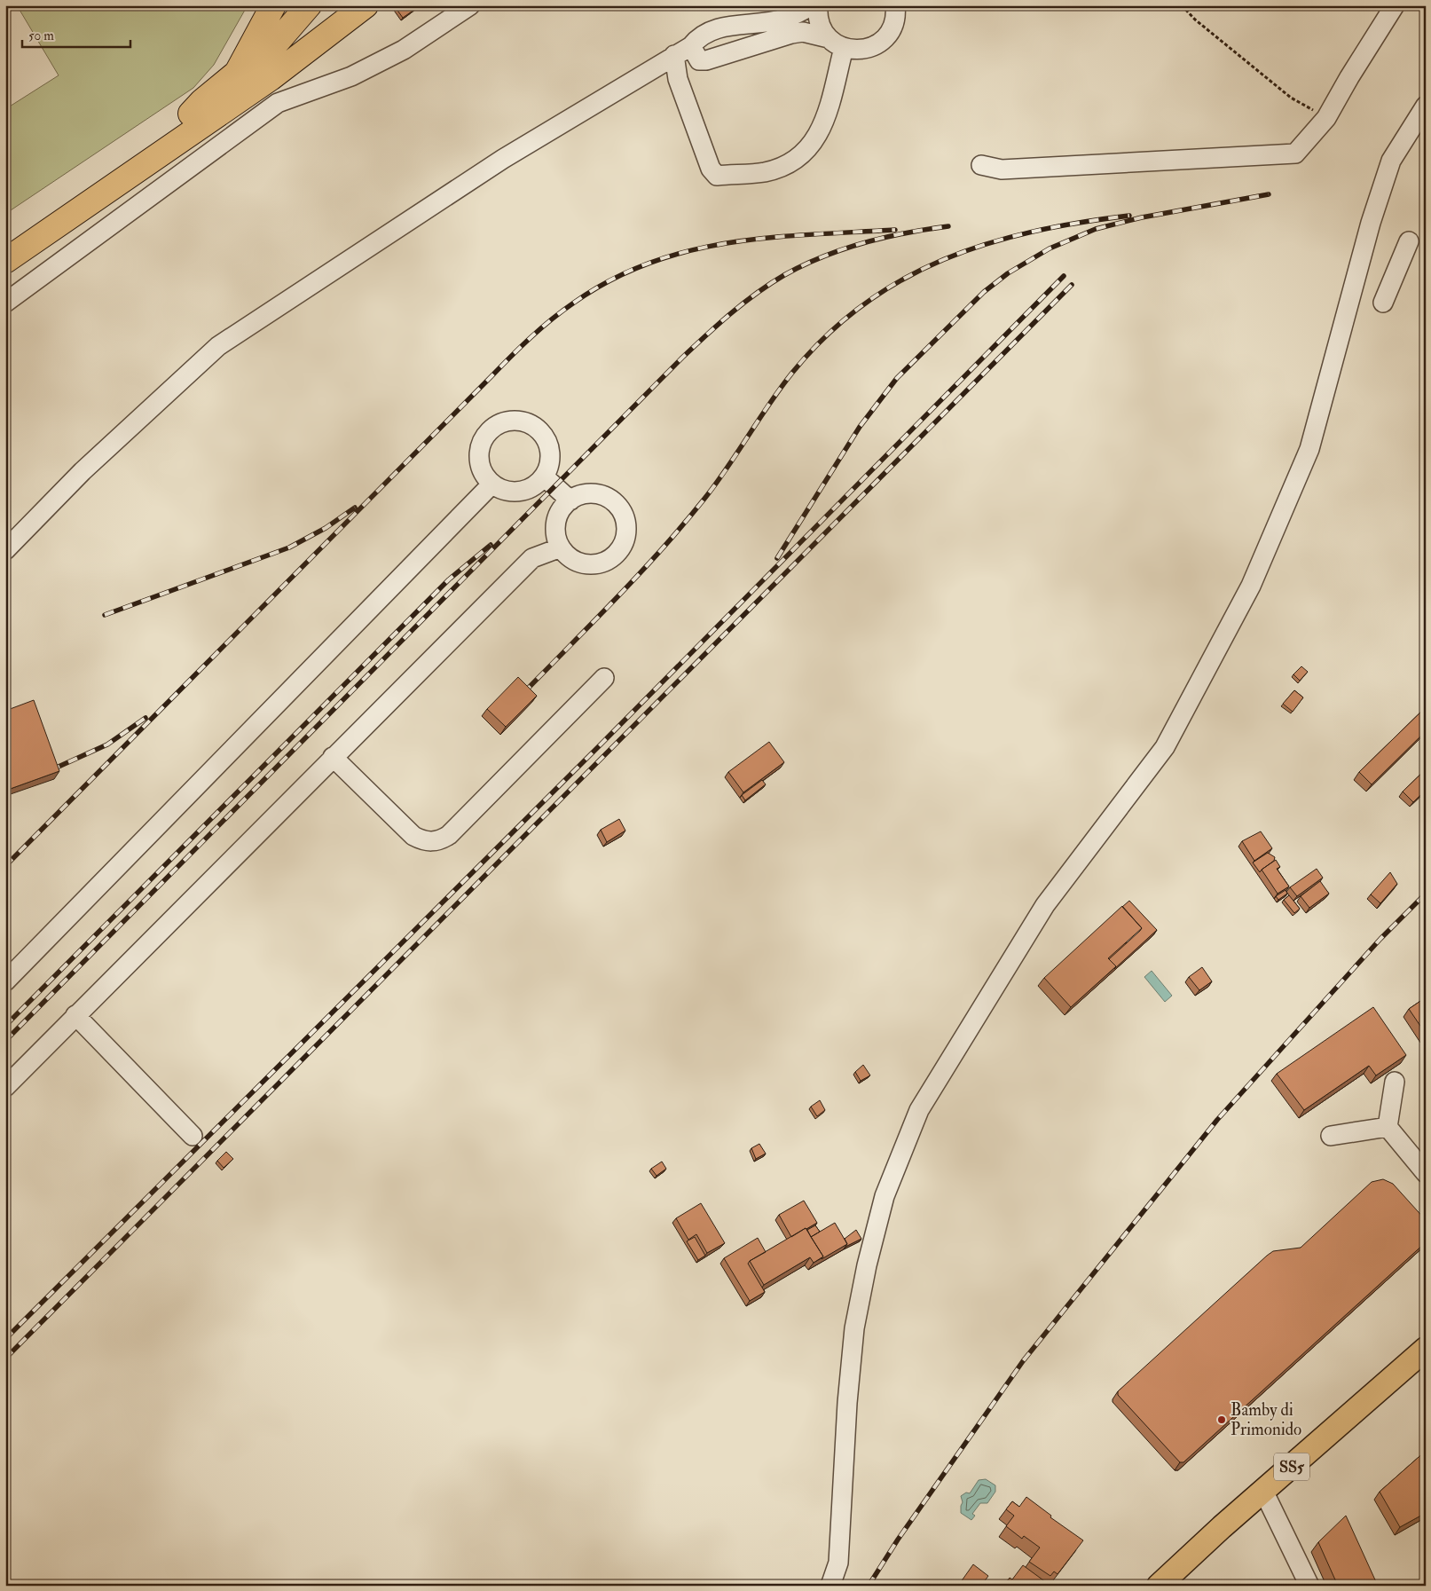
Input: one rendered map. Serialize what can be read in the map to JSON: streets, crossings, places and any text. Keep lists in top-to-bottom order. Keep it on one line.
{"streets":{"main road":["SS5"]},"places":["Bamby di Primonido"],"scale_bar":"50 m"}
